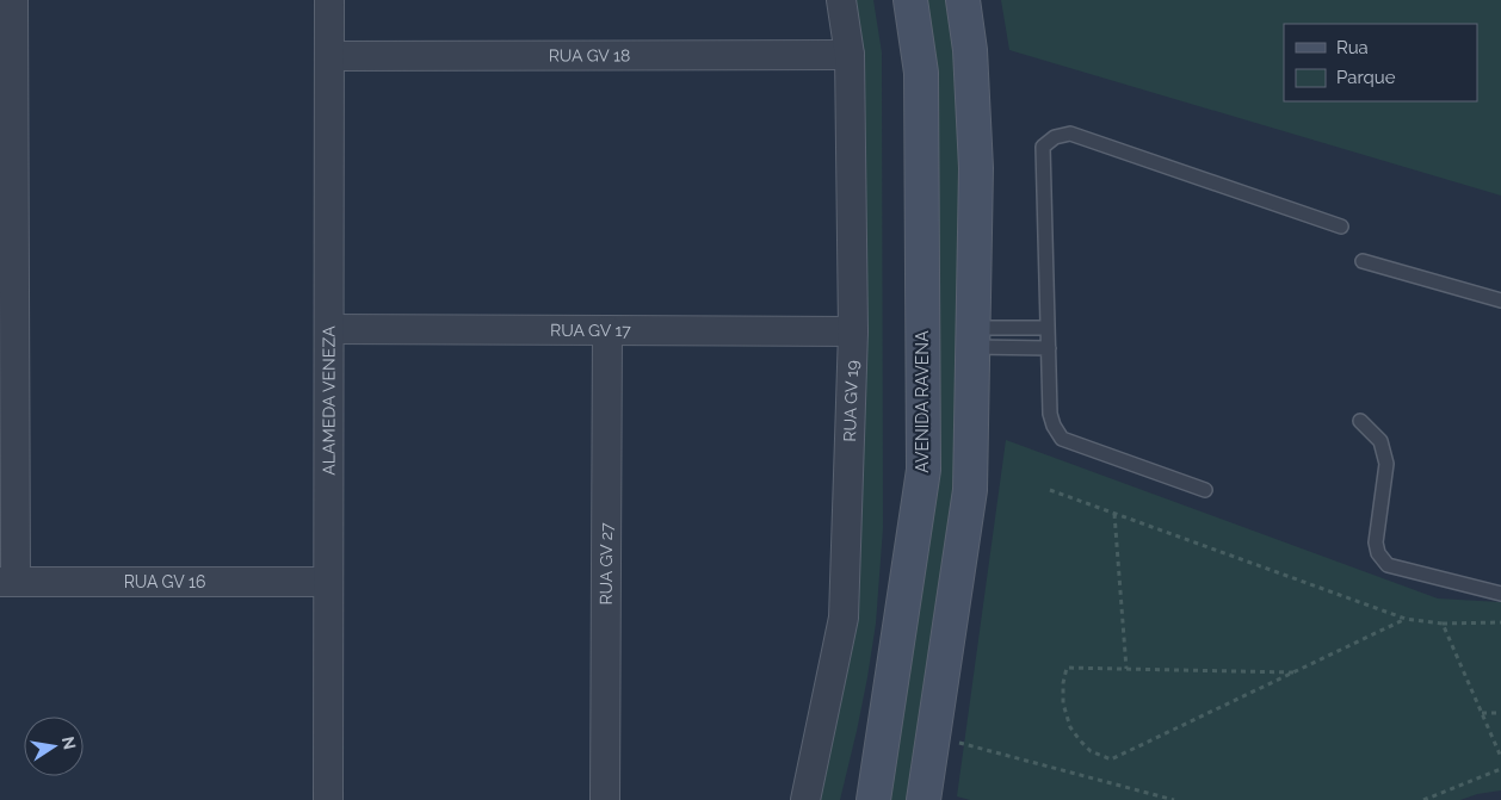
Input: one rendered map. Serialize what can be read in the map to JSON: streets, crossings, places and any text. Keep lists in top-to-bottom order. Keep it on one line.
{"streets":{"main road":["AVENIDA RAVENA"],"street":["RUA GV 18","RUA GV 17","ALAMEDA VENEZA","RUA GV 19","RUA GV 27","RUA GV 16"]},"crossings":[["RUA GV 18","ALAMEDA VENEZA"],["RUA GV 18","RUA GV 19"],["RUA GV 17","ALAMEDA VENEZA"],["RUA GV 17","RUA GV 19"],["RUA GV 17","RUA GV 27"],["ALAMEDA VENEZA","RUA GV 16"]],"legend":["Rua","Parque"],"north":"right"}
